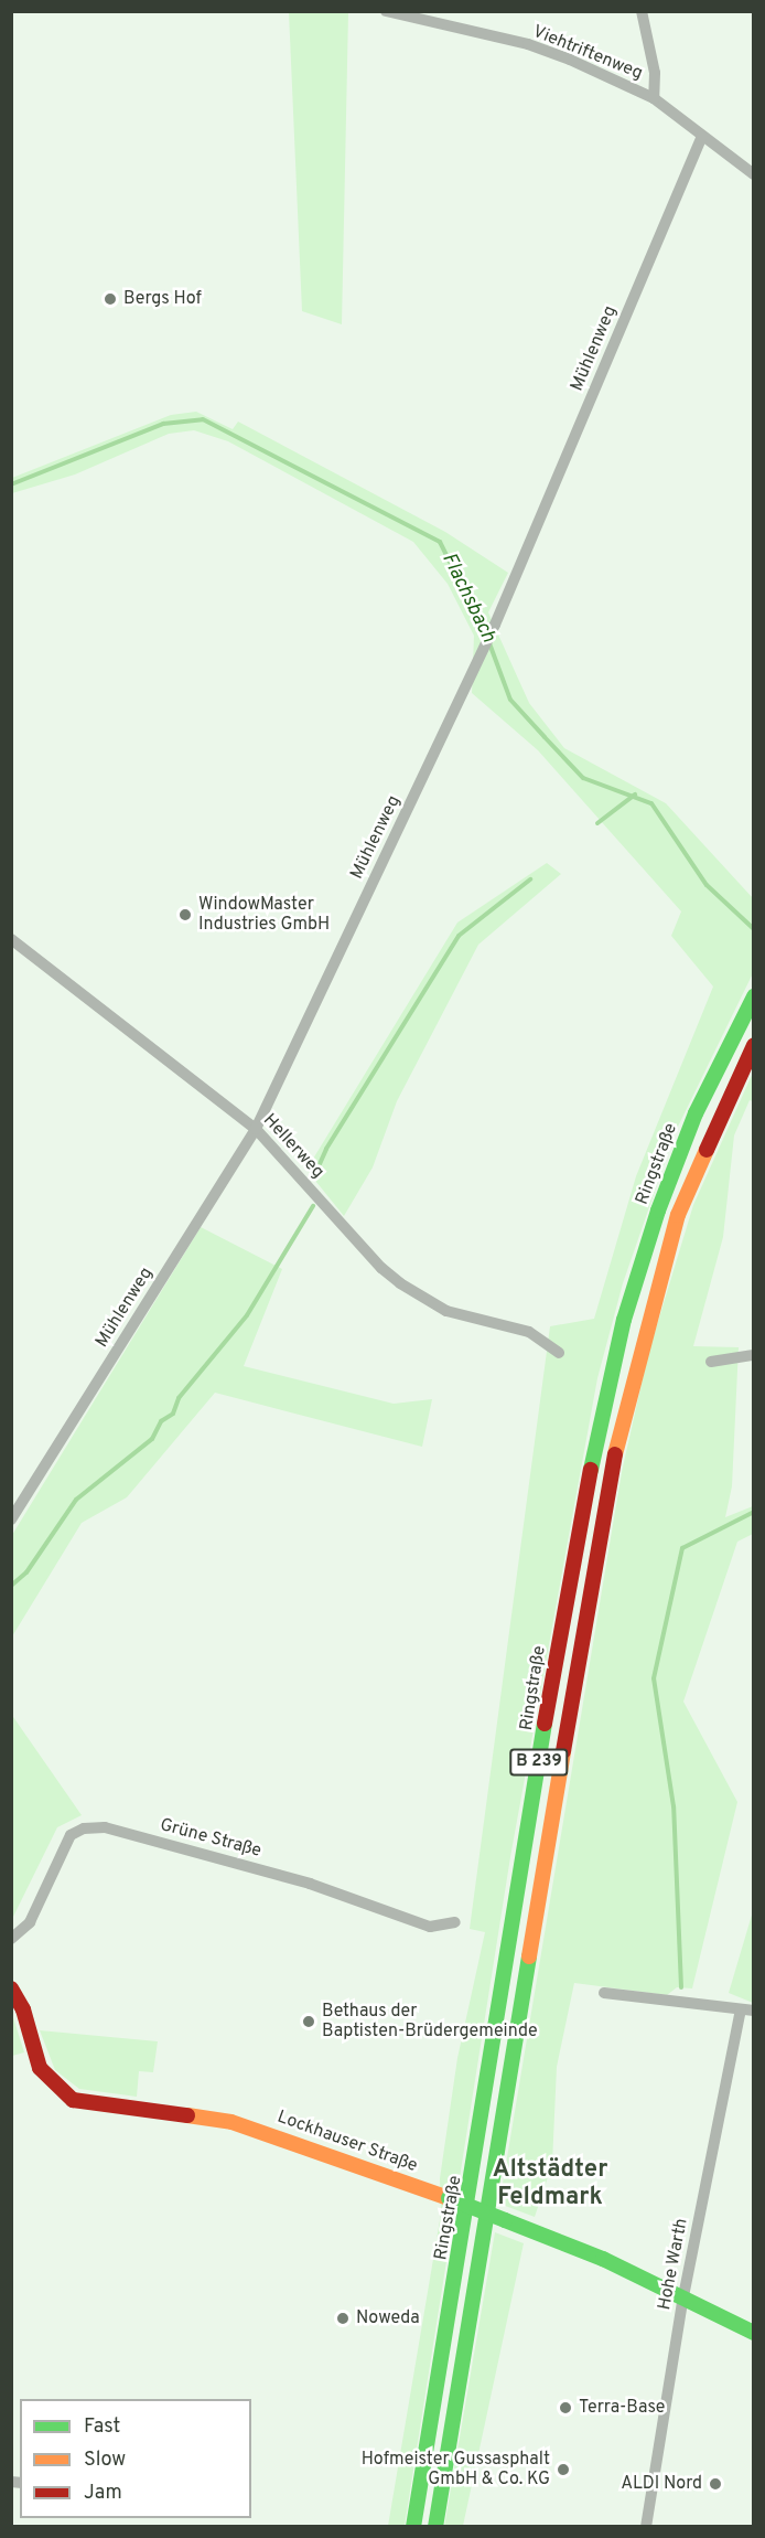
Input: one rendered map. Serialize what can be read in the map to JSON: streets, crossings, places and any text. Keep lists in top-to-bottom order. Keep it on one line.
{"streets":{"main road":["Ringstraße","B 239","Lockhauser Straße"],"street":["Viehtriftenweg","Mühlenweg","Hellerweg","Grüne Straße","Hohe Warth"]},"crossings":[["Viehtriftenweg","Mühlenweg"],["Mühlenweg","Hellerweg"],["Lockhauser Straße","Hohe Warth"]],"districts":["Altstädter Feldmark"],"water":["Flachsbach"],"places":["Bergs Hof","WindowMaster Industries GmbH","Bethaus der Baptisten-Brüdergemeinde","Noweda","Terra-Base","Hofmeister Gussasphalt GmbH & Co. KG","ALDI Nord"],"legend":["Fast","Slow","Jam"]}
